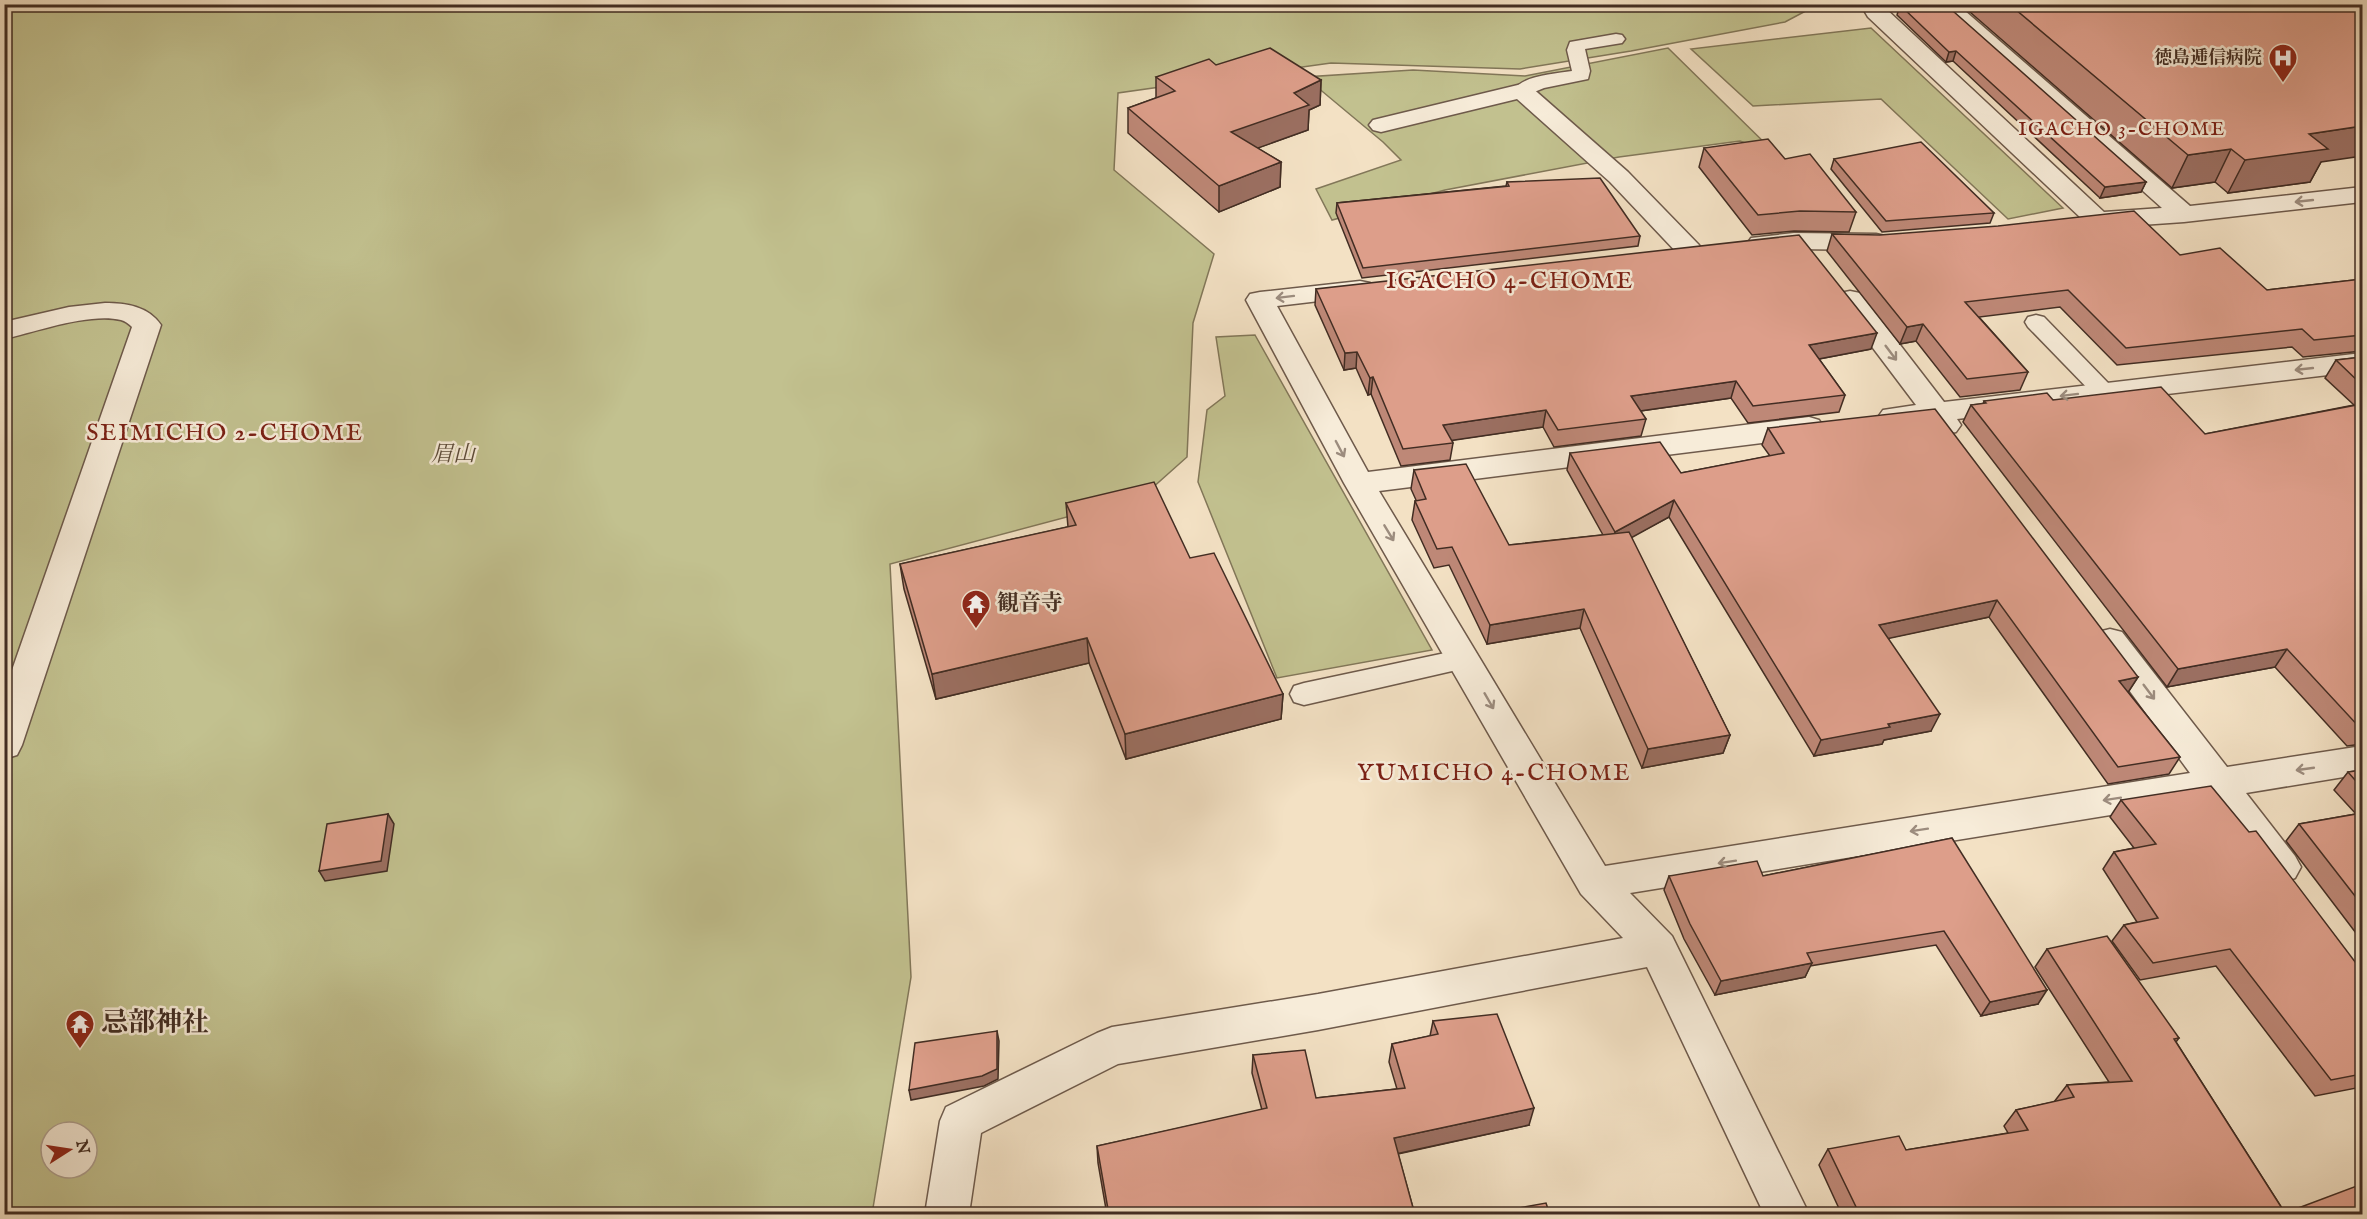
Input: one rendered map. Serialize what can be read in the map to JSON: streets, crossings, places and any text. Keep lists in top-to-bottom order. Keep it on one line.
{"districts":["IGACHO 3-CHOME","IGACHO 4-CHOME","SEIMICHO 2-CHOME","YUMICHO 4-CHOME"],"parks":["眉山"],"places":{"hospital":["徳島逓信病院"],"temple":["観音寺","忌部神社"]},"north":"right"}
